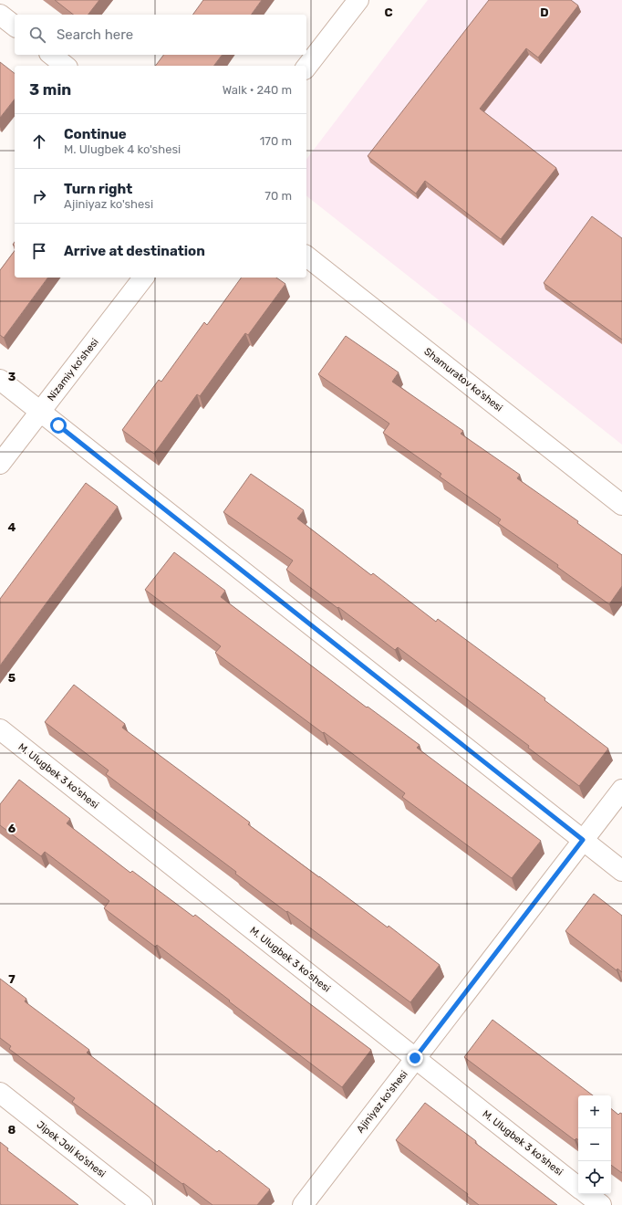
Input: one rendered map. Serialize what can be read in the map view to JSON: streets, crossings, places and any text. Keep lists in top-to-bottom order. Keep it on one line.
{"streets":{"street":["Nizamiy ko'shesi","Shamuratov ko'shesi","M. Ulugbek 3 ko'shesi","Ajiniyaz ko'shesi","Jipek Joli ko'shesi"]},"crossings":[["M. Ulugbek 3 ko'shesi","Ajiniyaz ko'shesi"]],"page":{"search":"Search here","heading":["3 min","Walk · 240 m"],"list":[["Continue","M. Ulugbek 4 ko'shesi","170 m"],["Turn right","Ajiniyaz ko'shesi","70 m"],"Arrive at destination"],"map_buttons":["+","−"]},"grid":{"columns":["C","D"],"rows":["3","4","5","6","7","8"]}}
